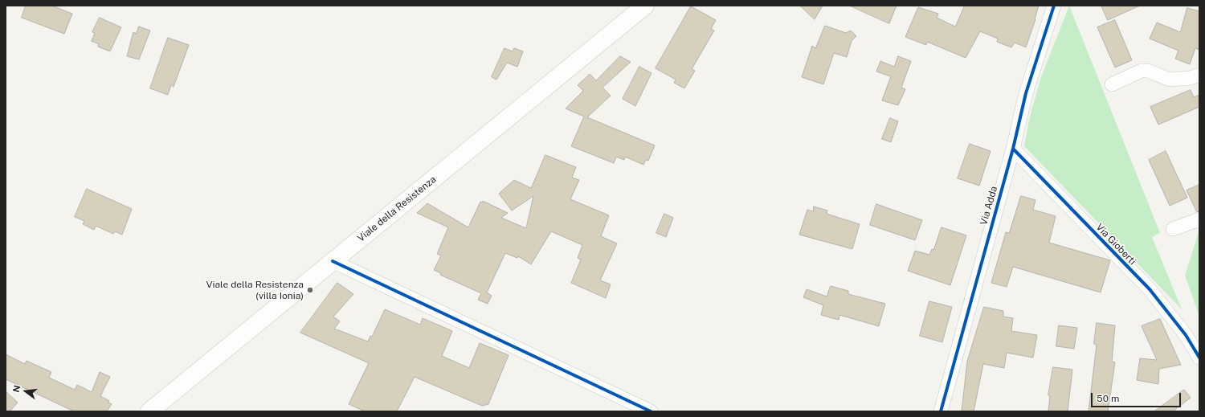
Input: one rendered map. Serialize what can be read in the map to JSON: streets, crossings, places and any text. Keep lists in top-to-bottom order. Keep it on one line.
{"streets":{"main road":["Viale della Resistenza"],"street":["Via Adda","Via Gioberti"]},"crossings":[["Via Adda","Via Gioberti"]],"places":["Viale della Resistenza (villa Ionia)"],"scale_bar":"50 m","north":"left"}
